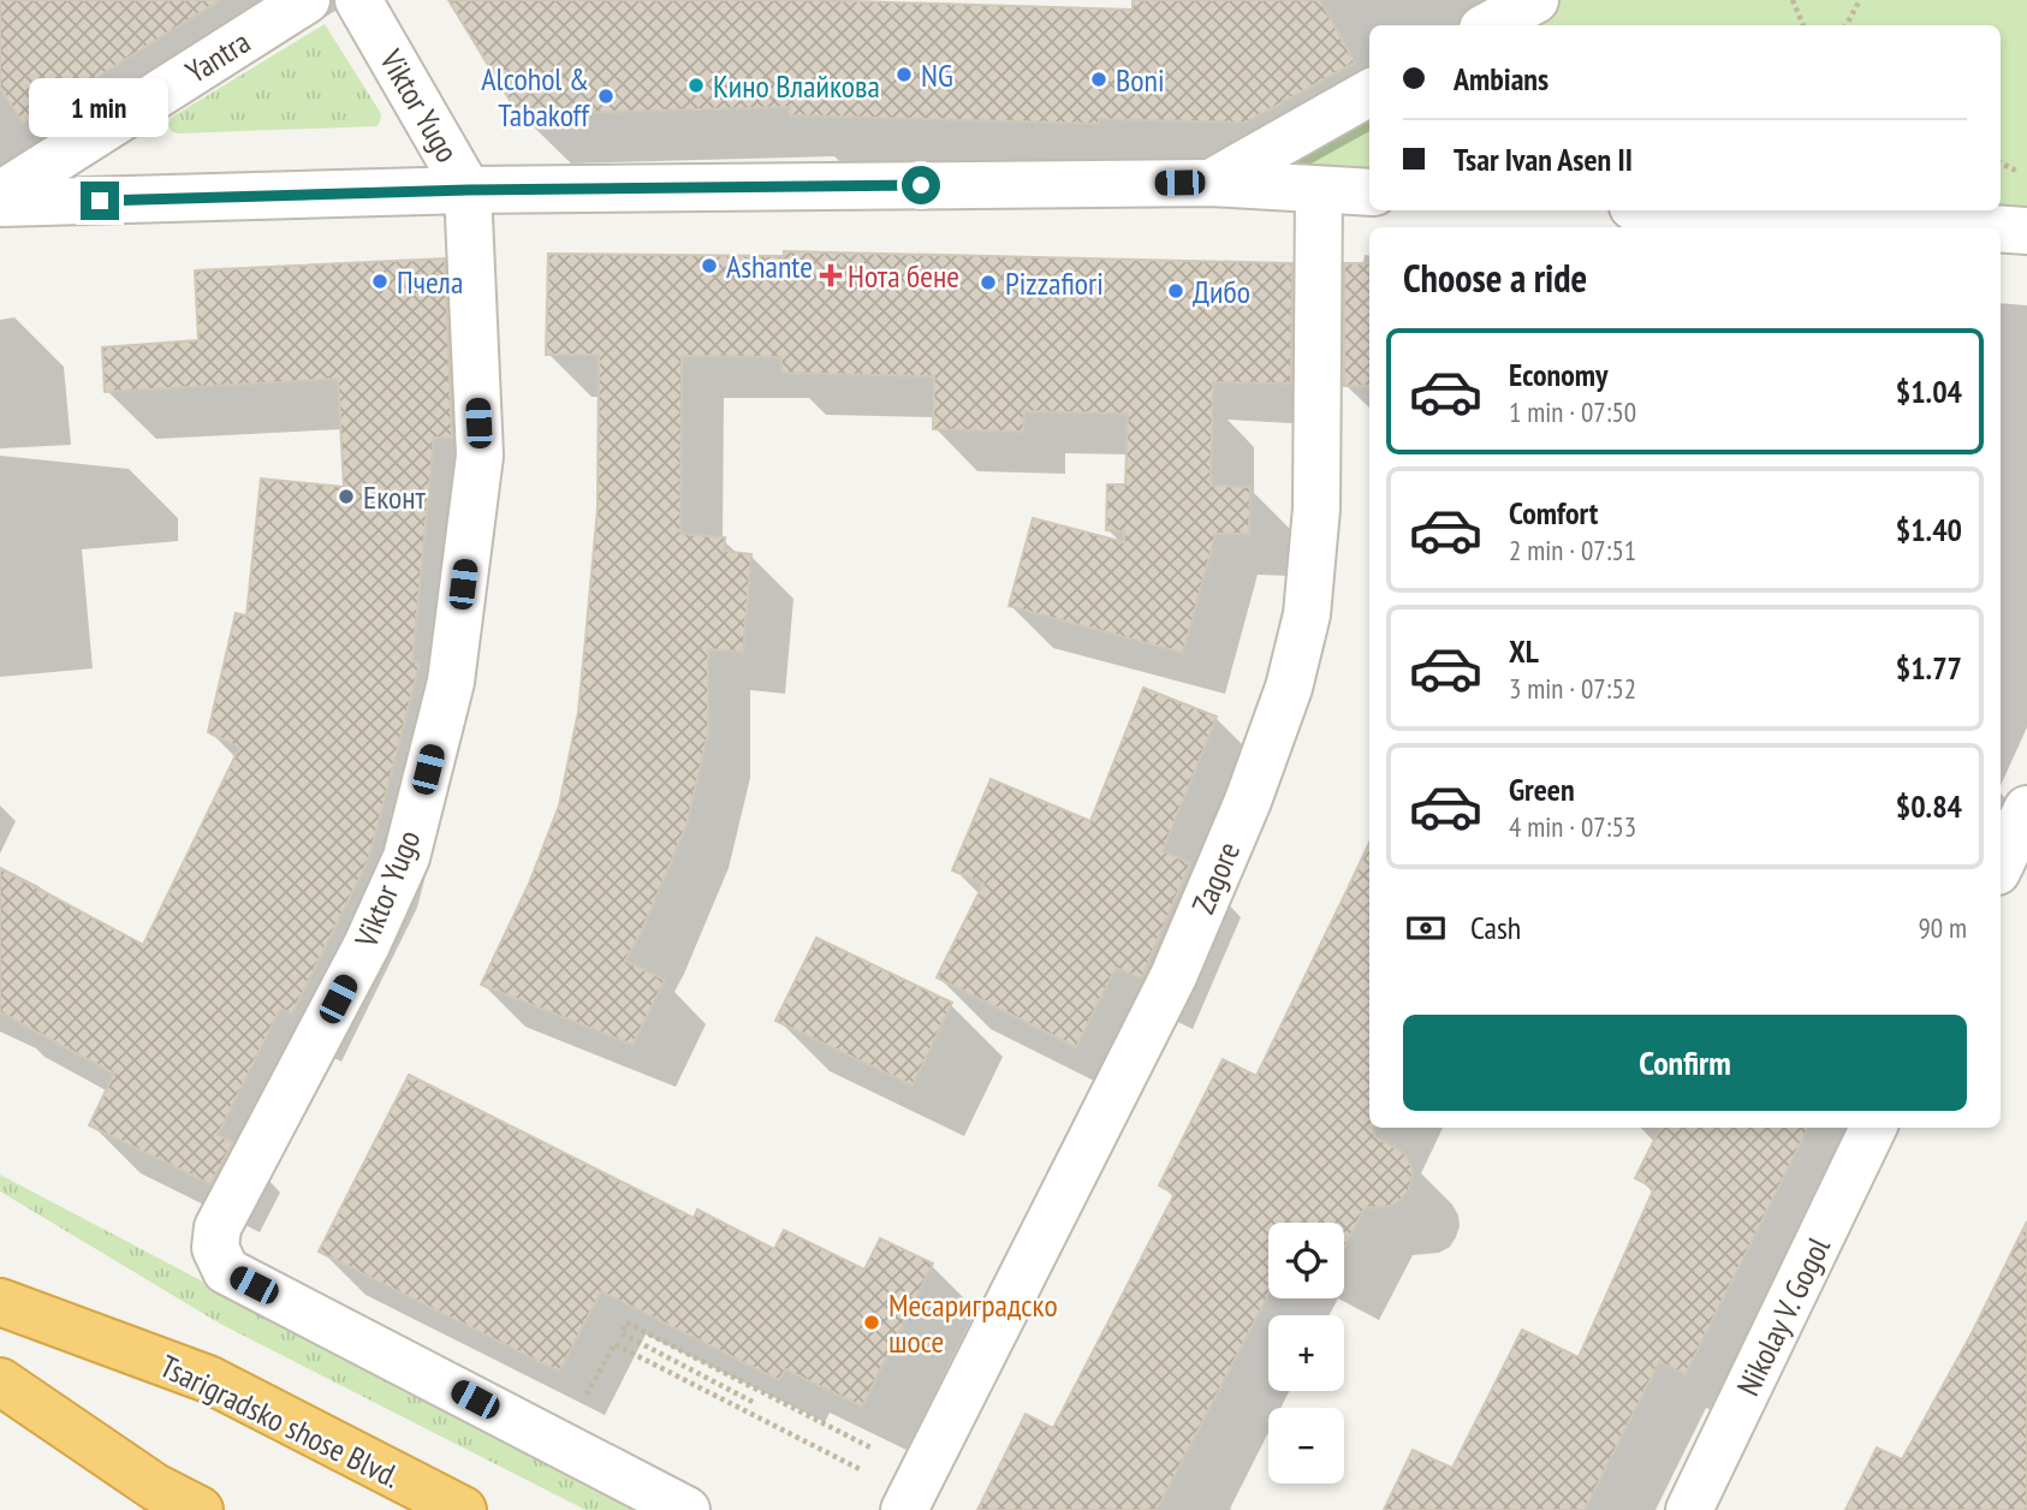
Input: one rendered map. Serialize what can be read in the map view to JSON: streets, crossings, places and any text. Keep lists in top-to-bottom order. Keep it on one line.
{"streets":{"highway":["Tsarigradsko shose Blvd."],"street":["Yantra","Viktor Yugo","Zagore","Nikolay V. Gogol"]},"places":{"other":["NG","Boni","Кино Влайкова","Alcohol & Tabakoff","Ashante","Пчела","Pizzafiori","Дибо","Еконт","Месариградско шосе"],"health":["Нота бене"]},"page":{"banner":["Ambians","Tsar Ivan Asen II"],"bubble":"1 min","heading":"Choose a ride","list":[{"name":"Economy","note":"1 min · 07:50","value":"$1.04"},{"name":"Comfort","note":"2 min · 07:51","value":"$1.40"},{"name":"XL","note":"3 min · 07:52","value":"$1.77"},{"name":"Green","note":"4 min · 07:53","value":"$0.84"}],"pay":["Cash","90 m"],"buttons":"Confirm","map_buttons":["+","−"]}}
